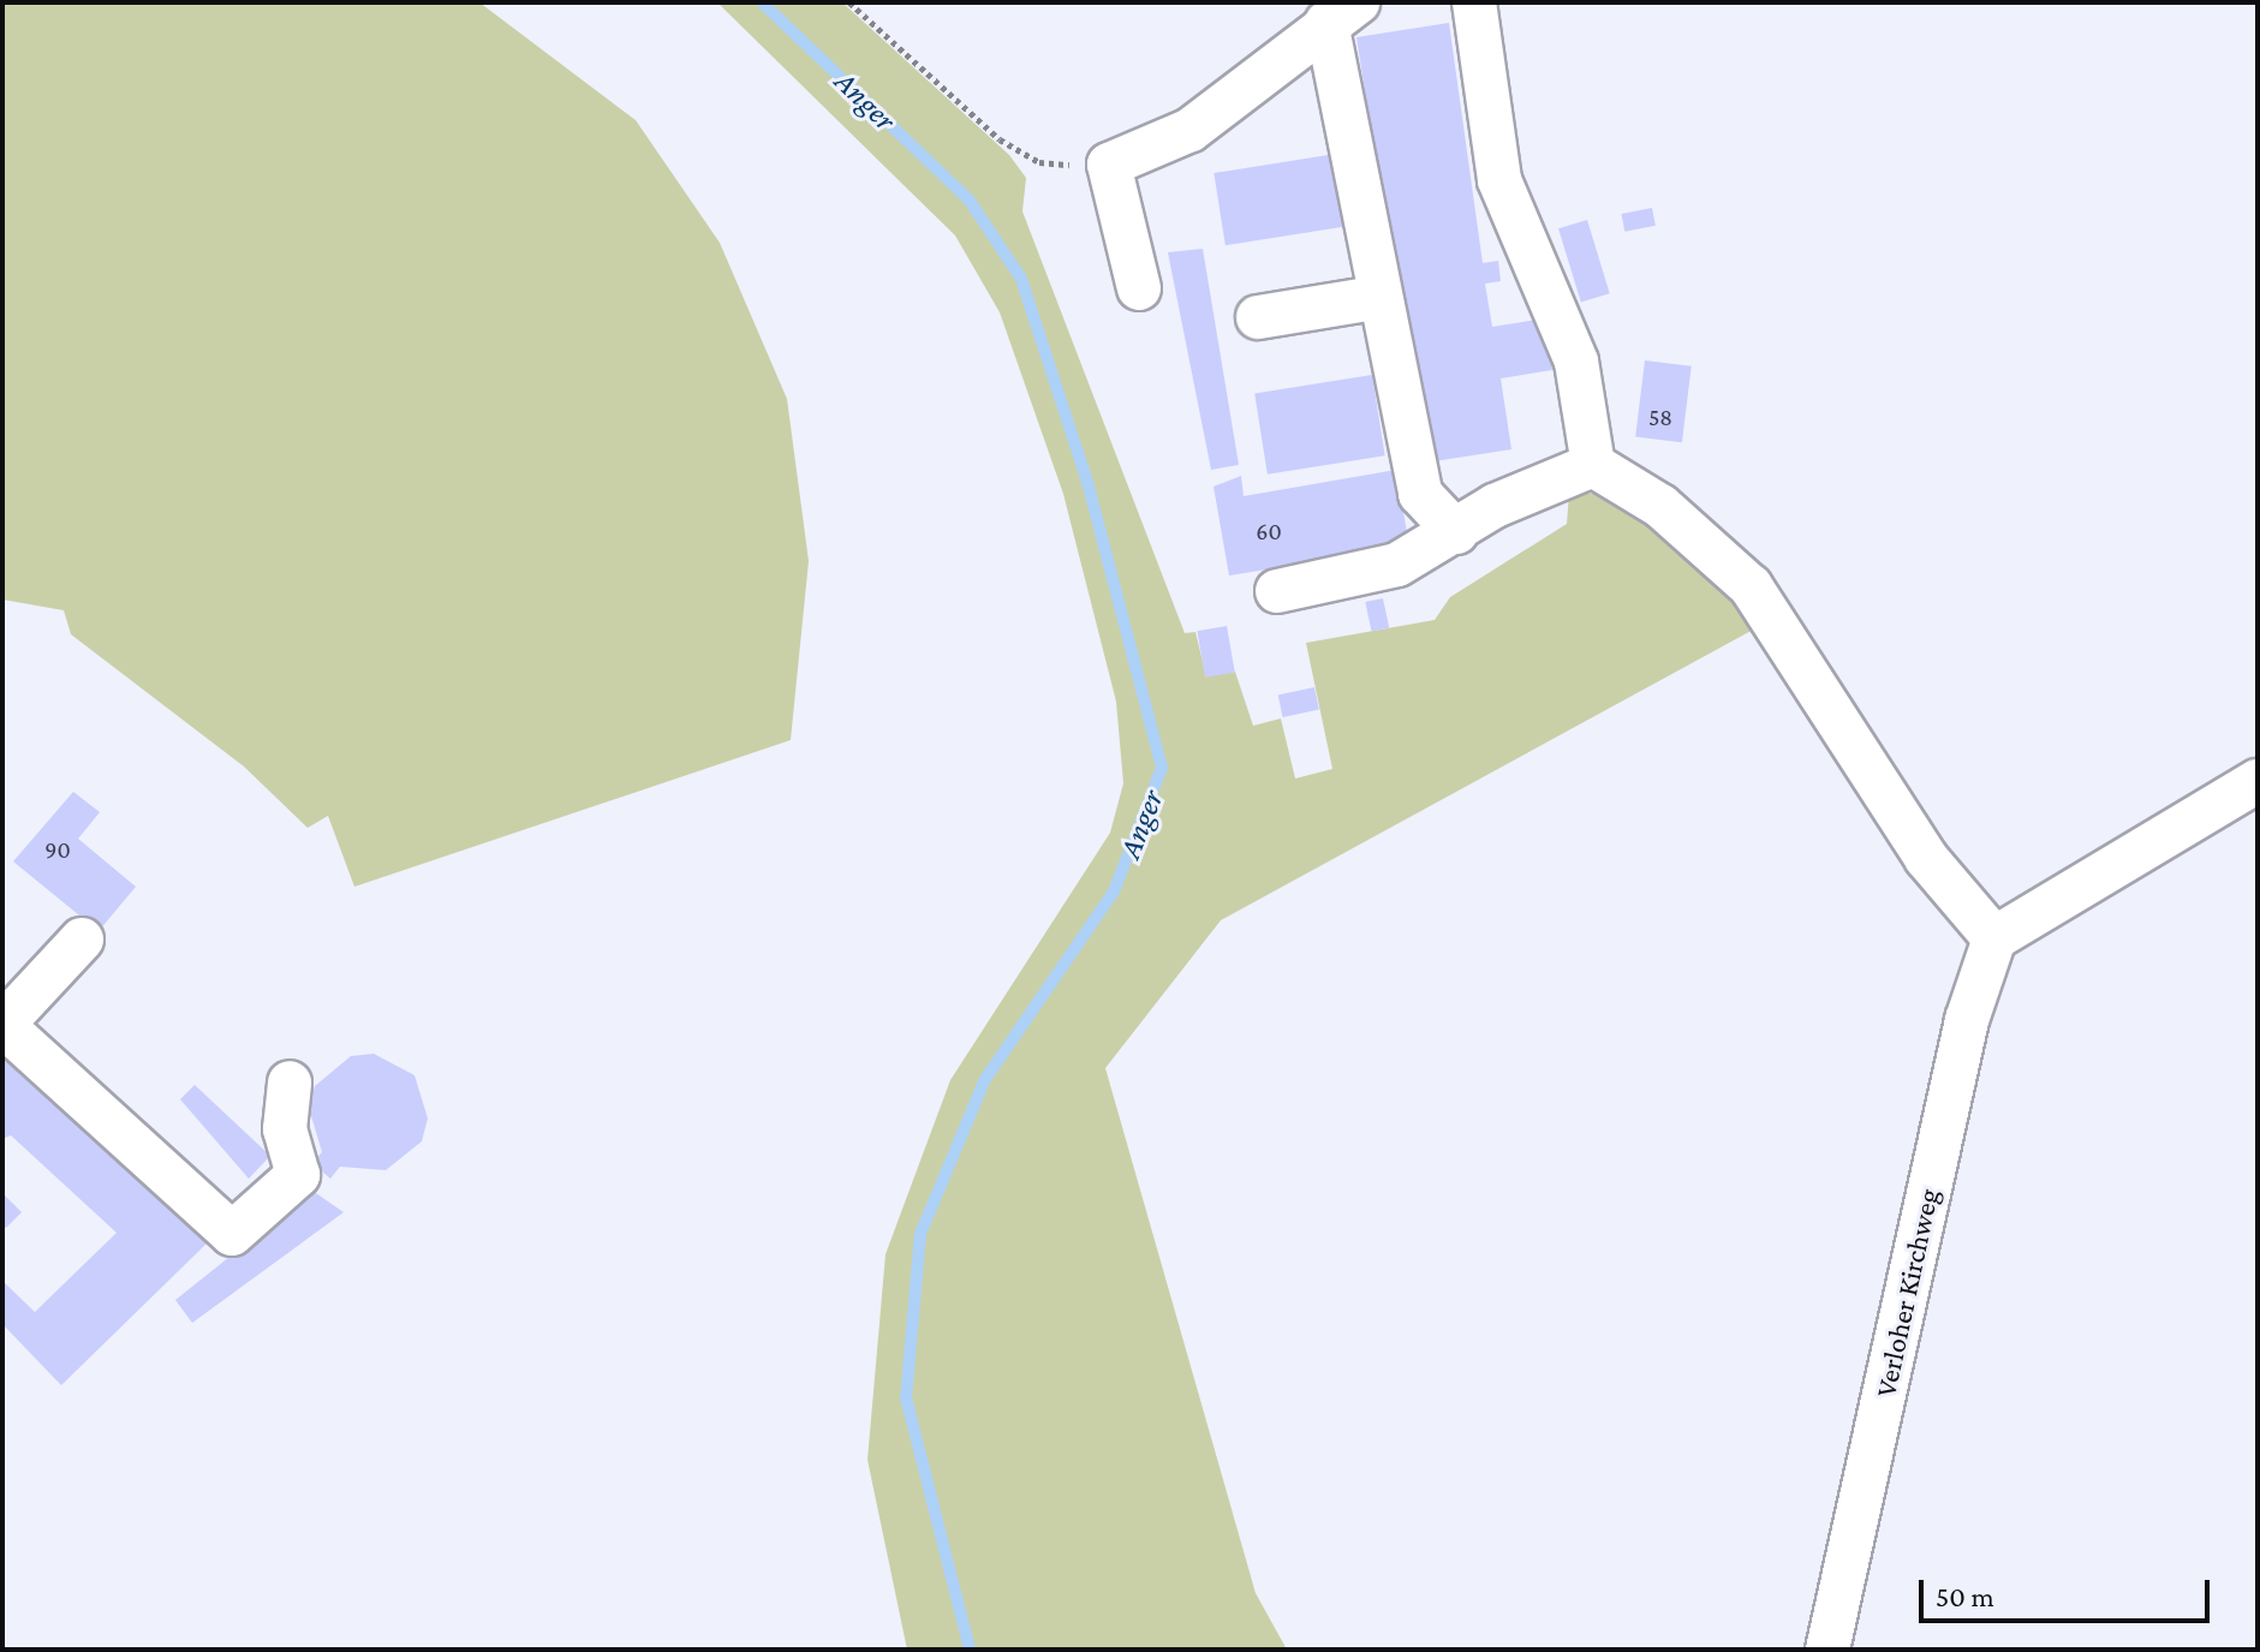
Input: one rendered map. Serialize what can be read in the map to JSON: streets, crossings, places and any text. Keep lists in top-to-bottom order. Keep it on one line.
{"streets":{"street":["Verloher Kirchweg"]},"water":["Anger"],"house_numbers":["58","60","90"],"scale_bar":"50 m"}
